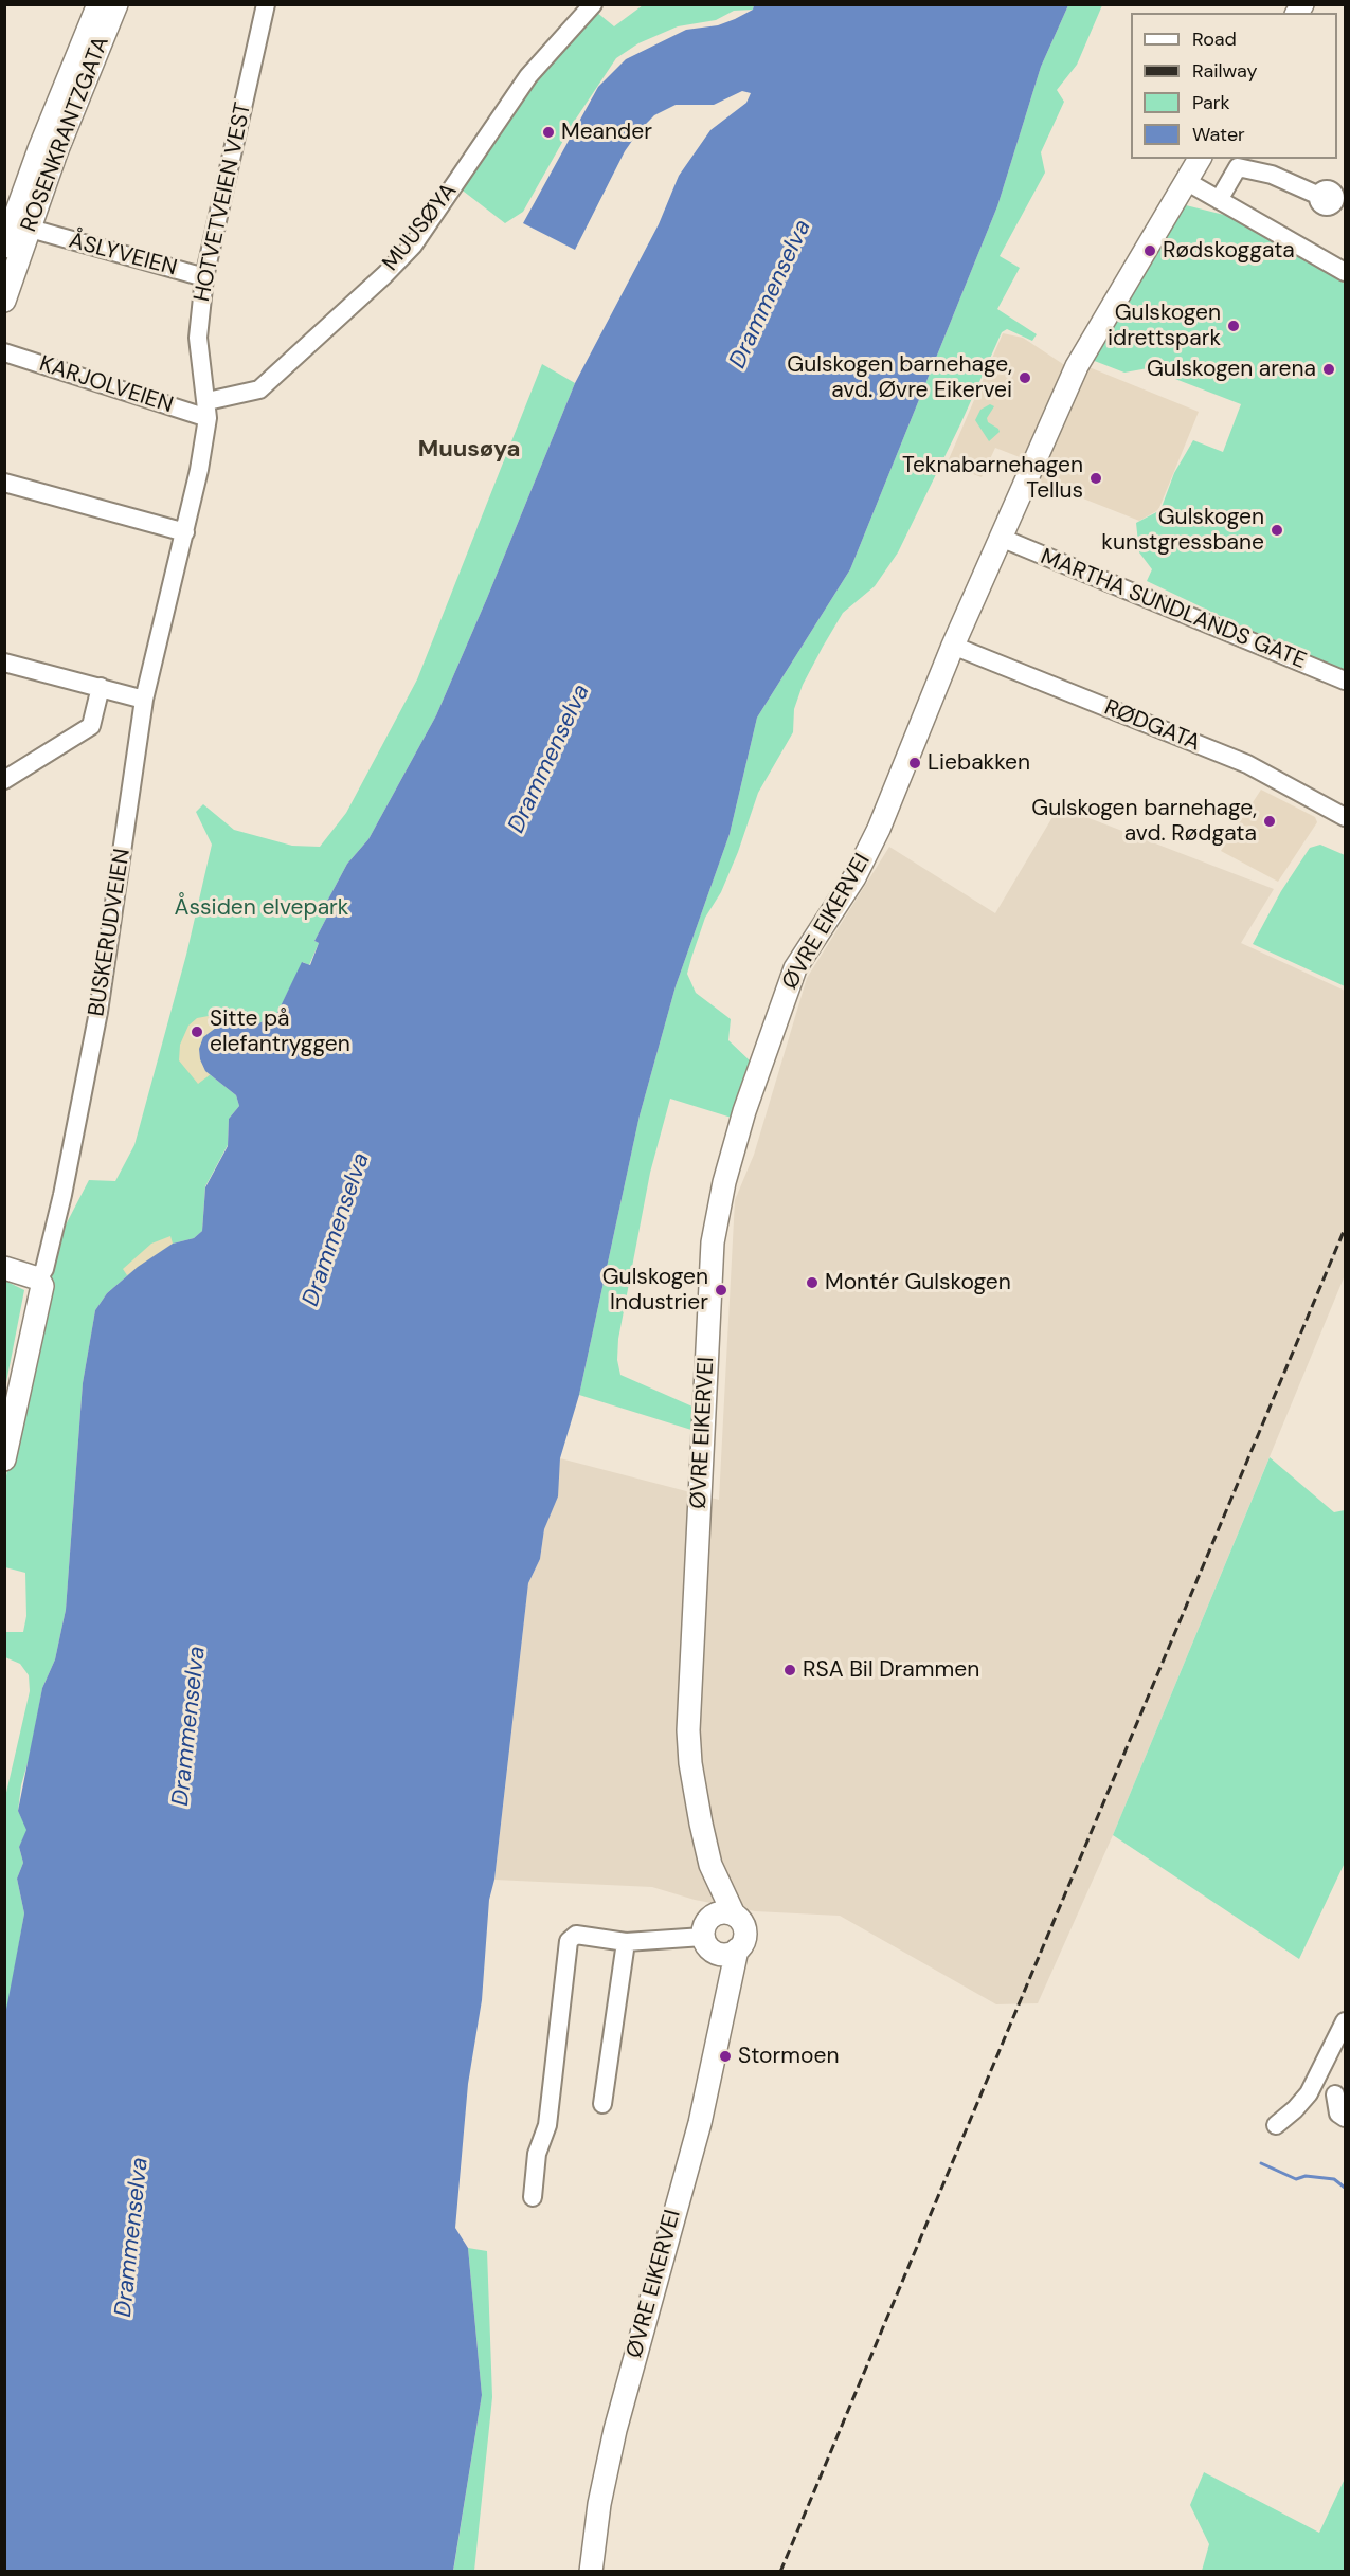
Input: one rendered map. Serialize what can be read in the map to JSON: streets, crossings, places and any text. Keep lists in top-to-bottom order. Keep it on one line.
{"streets":{"main road":["ROSENKRANTZGATA","ØVRE EIKERVEI","BUSKERUDVEIEN"],"street":["HOTVETVEIEN VEST","MUUSØYA","ÅSLYVEIEN","KARJOLVEIEN","MARTHA SUNDLANDS GATE","RØDGATA"]},"crossings":[["ROSENKRANTZGATA","ÅSLYVEIEN"],["HOTVETVEIEN VEST","MUUSØYA"],["HOTVETVEIEN VEST","ÅSLYVEIEN"],["HOTVETVEIEN VEST","KARJOLVEIEN"],["HOTVETVEIEN VEST","BUSKERUDVEIEN"],["MUUSØYA","KARJOLVEIEN"],["MUUSØYA","BUSKERUDVEIEN"],["KARJOLVEIEN","BUSKERUDVEIEN"],["MARTHA SUNDLANDS GATE","ØVRE EIKERVEI"],["RØDGATA","ØVRE EIKERVEI"]],"districts":["Muusøya"],"water":["Drammenselva"],"parks":["Åssiden elvepark"],"places":["Meander","Rødskoggata","Gulskogen idrettspark","Gulskogen arena","Gulskogen barnehage, avd. Øvre Eikervei","Teknabarnehagen Tellus","Gulskogen kunstgressbane","Liebakken","Gulskogen barnehage, avd. Rødgata","Sitte på elefantryggen","Montér Gulskogen","Gulskogen Industrier","RSA Bil Drammen","Stormoen"],"legend":["Road","Railway","Park","Water"]}
